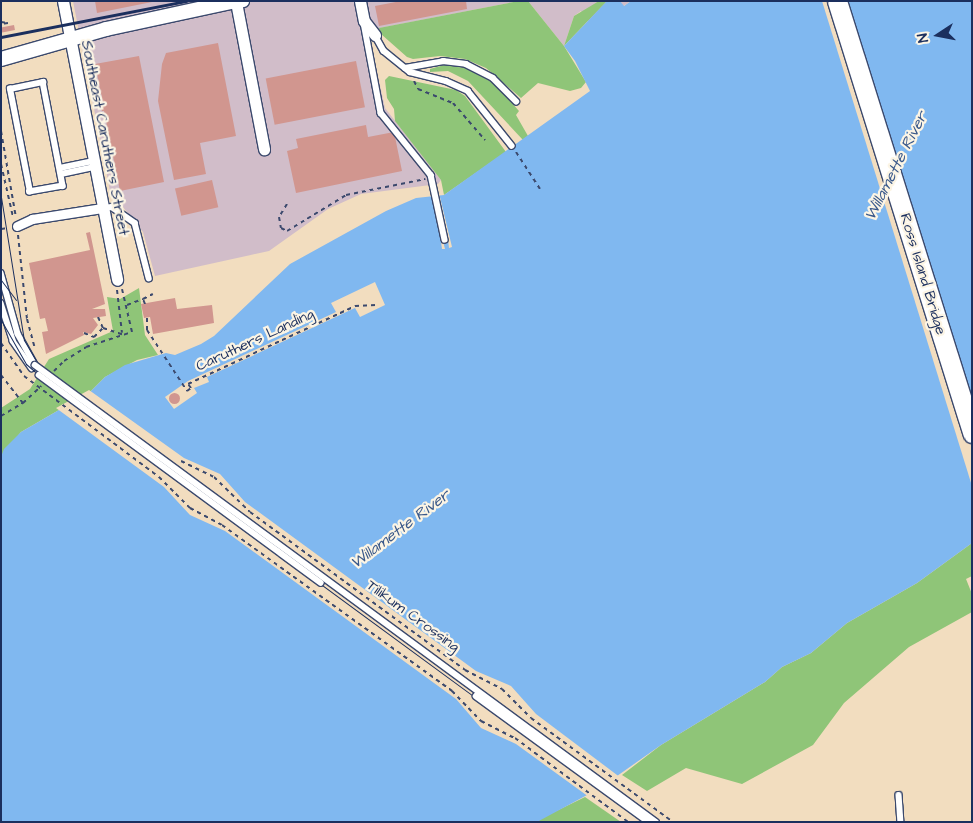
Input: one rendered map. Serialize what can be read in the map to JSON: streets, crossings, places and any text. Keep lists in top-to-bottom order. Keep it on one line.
{"streets":{"highway":["Ross Island Bridge"],"street":["Southeast Caruthers Street"],"lane":["Tilikum Crossing"],"path":["Caruthers Landing"]},"water":["Willamette River"],"north":"left"}
